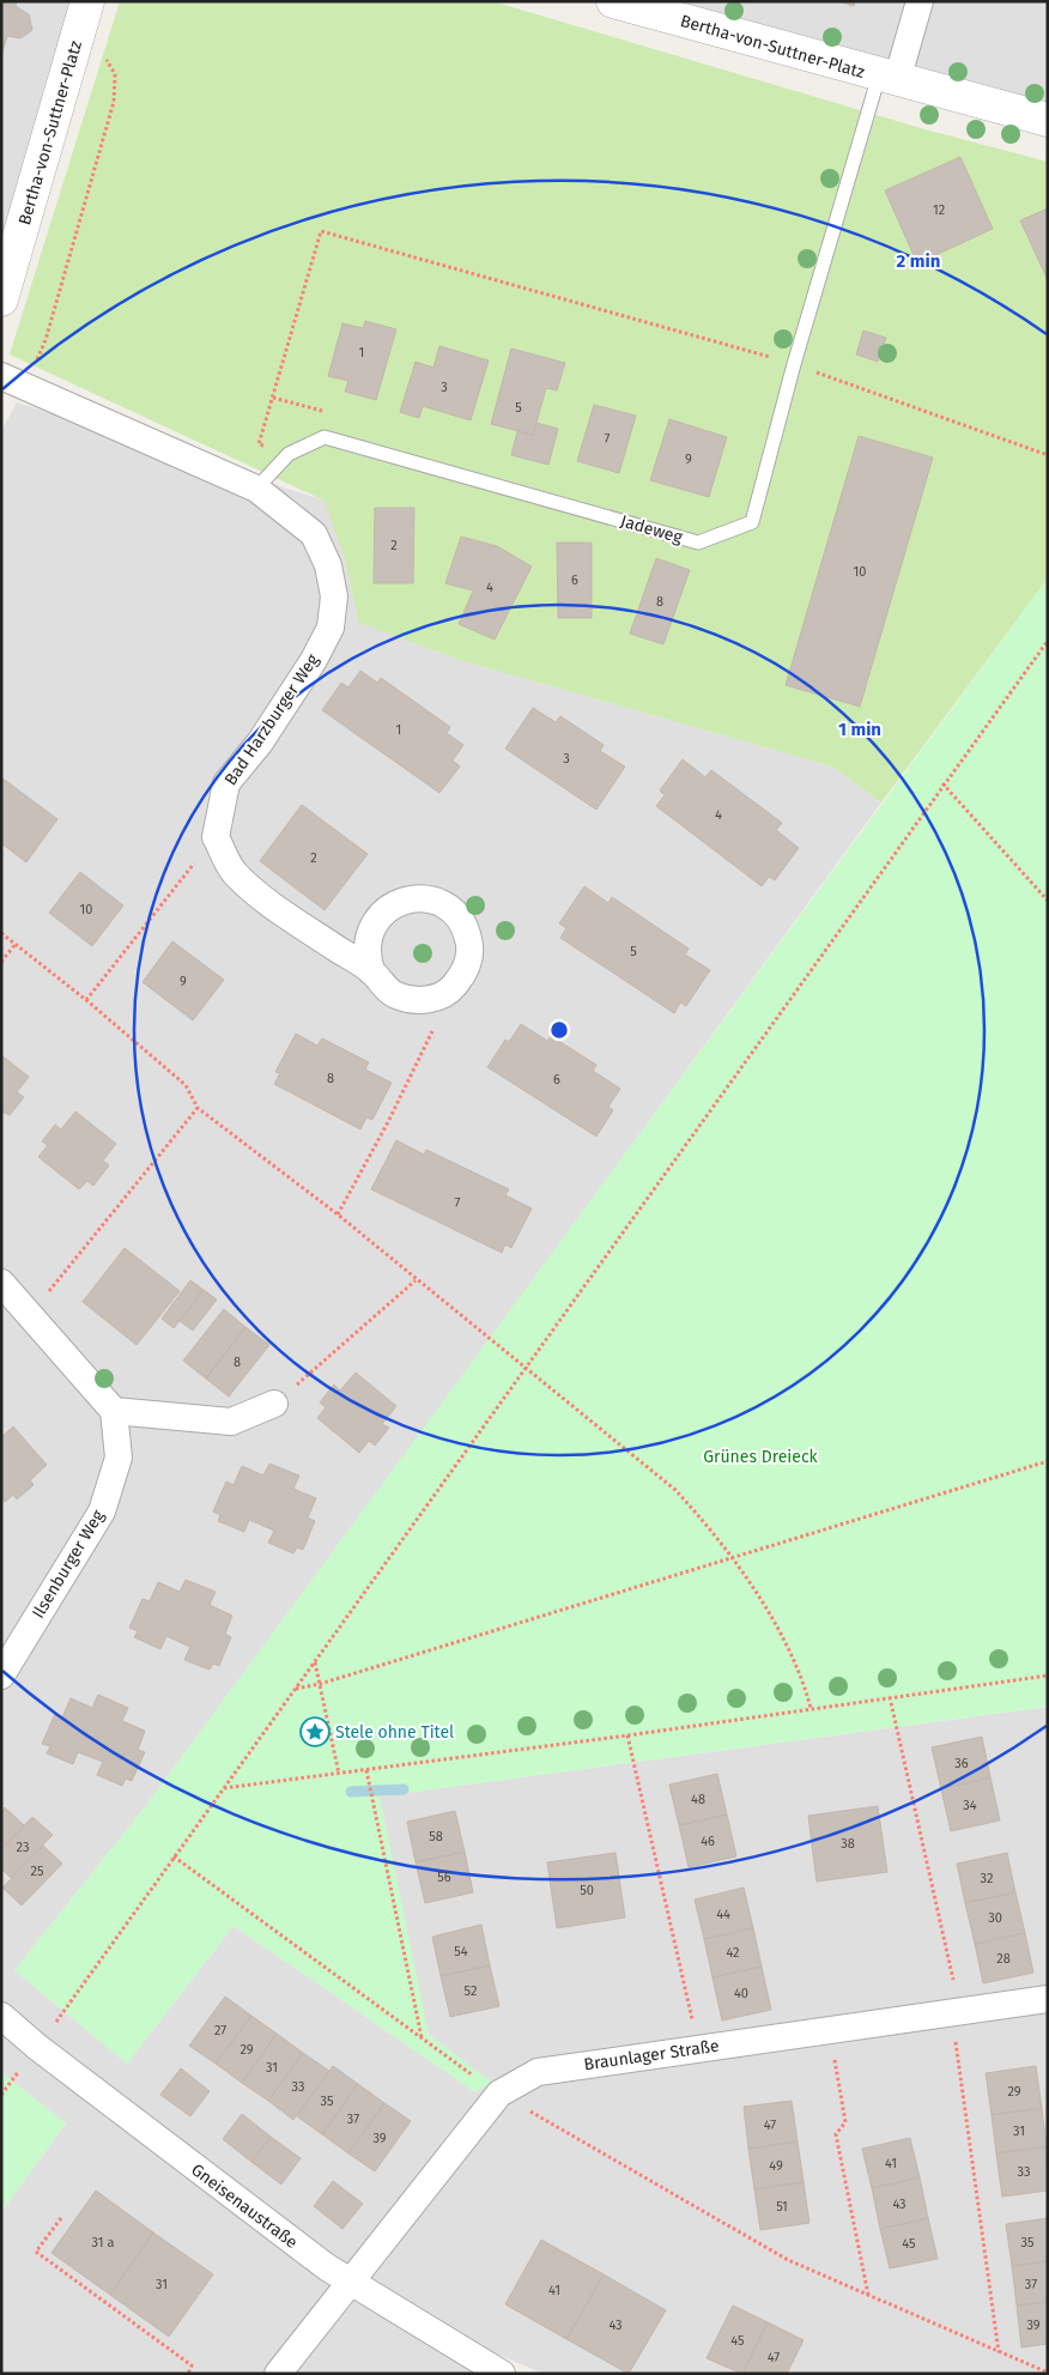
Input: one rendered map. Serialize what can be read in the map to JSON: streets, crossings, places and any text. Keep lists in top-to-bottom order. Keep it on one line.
{"streets":{"street":["Bertha-von-Suttner-Platz","Bad Harzburger Weg","Ilsenburger Weg","Braunlager Straße","Gneisenaustraße"],"lane":["Jadeweg"]},"crossings":[["Bertha-von-Suttner-Platz","Jadeweg"],["Jadeweg","Bad Harzburger Weg"],["Braunlager Straße","Gneisenaustraße"]],"parks":["Grünes Dreieck"],"places":{"place":["Stele ohne Titel"]},"house_numbers":["12","1","3","5","7","9","2","10","6","4","8","1","3","4","2","10","5","9","8","6","7","8","36","48","34","58","46","38","23","25","56","32","50","44","30","54","42","28","52","40","27","29","31","33","29","35","37","47","31","39","41","49","33","43","51","31 a","35","45","31","37","41","43","39","45","47"],"rings":["2 min","1 min"]}
